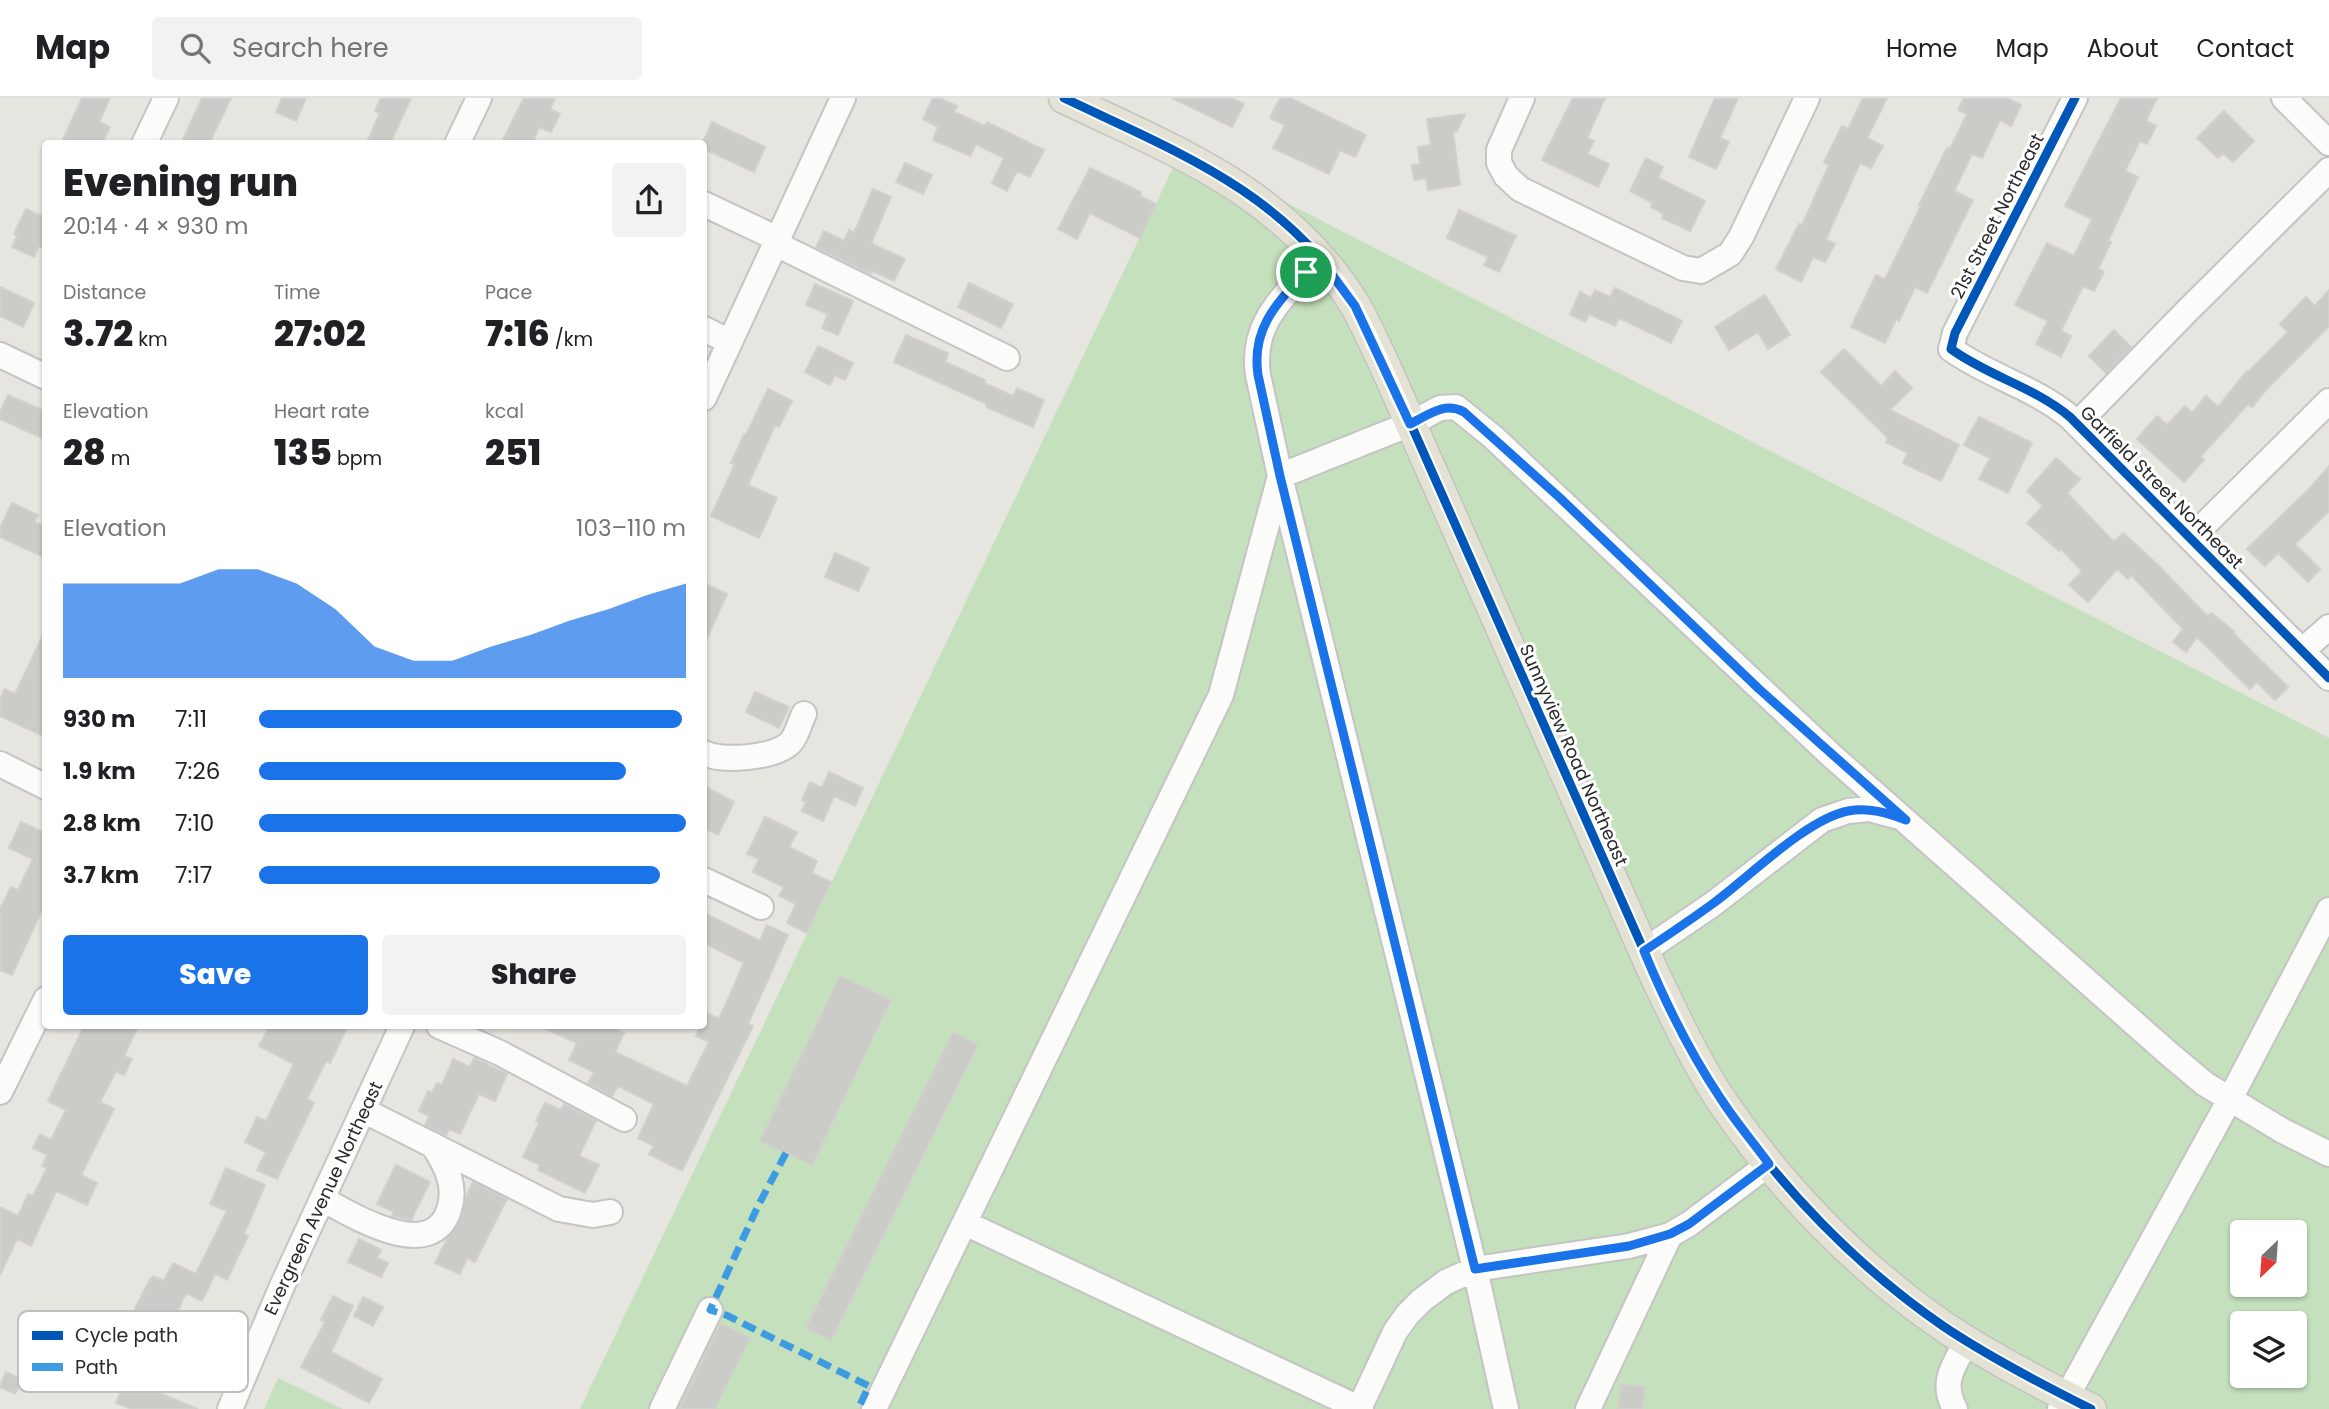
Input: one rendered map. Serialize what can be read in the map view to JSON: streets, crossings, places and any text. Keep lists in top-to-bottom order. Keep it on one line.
{"streets":{"main road":["Sunnyview Road Northeast"],"street":["21st Street Northeast","Garfield Street Northeast","Evergreen Avenue Northeast"]},"crossings":[["21st Street Northeast","Garfield Street Northeast"]],"legend":["Cycle path","Path"],"north":"bottom left","page":{"header":"Map","search":"Search here","nav":["Home","Map","About","Contact"],"heading":["Evening run","20:14 · 4 × 930 m"],"stats":[["Distance","3.72 km"],["Time","27:02"],["Pace","7:16 /km"],["Elevation","28 m"],["Heart rate","135 bpm"],["kcal","251"]],"chart":["Elevation","103–110 m"],"list":[{"name":"930 m","note":"7:11"},{"name":"1.9 km","note":"7:26"},{"name":"2.8 km","note":"7:10"},{"name":"3.7 km","note":"7:17"}],"buttons":["Save","Share"]}}
